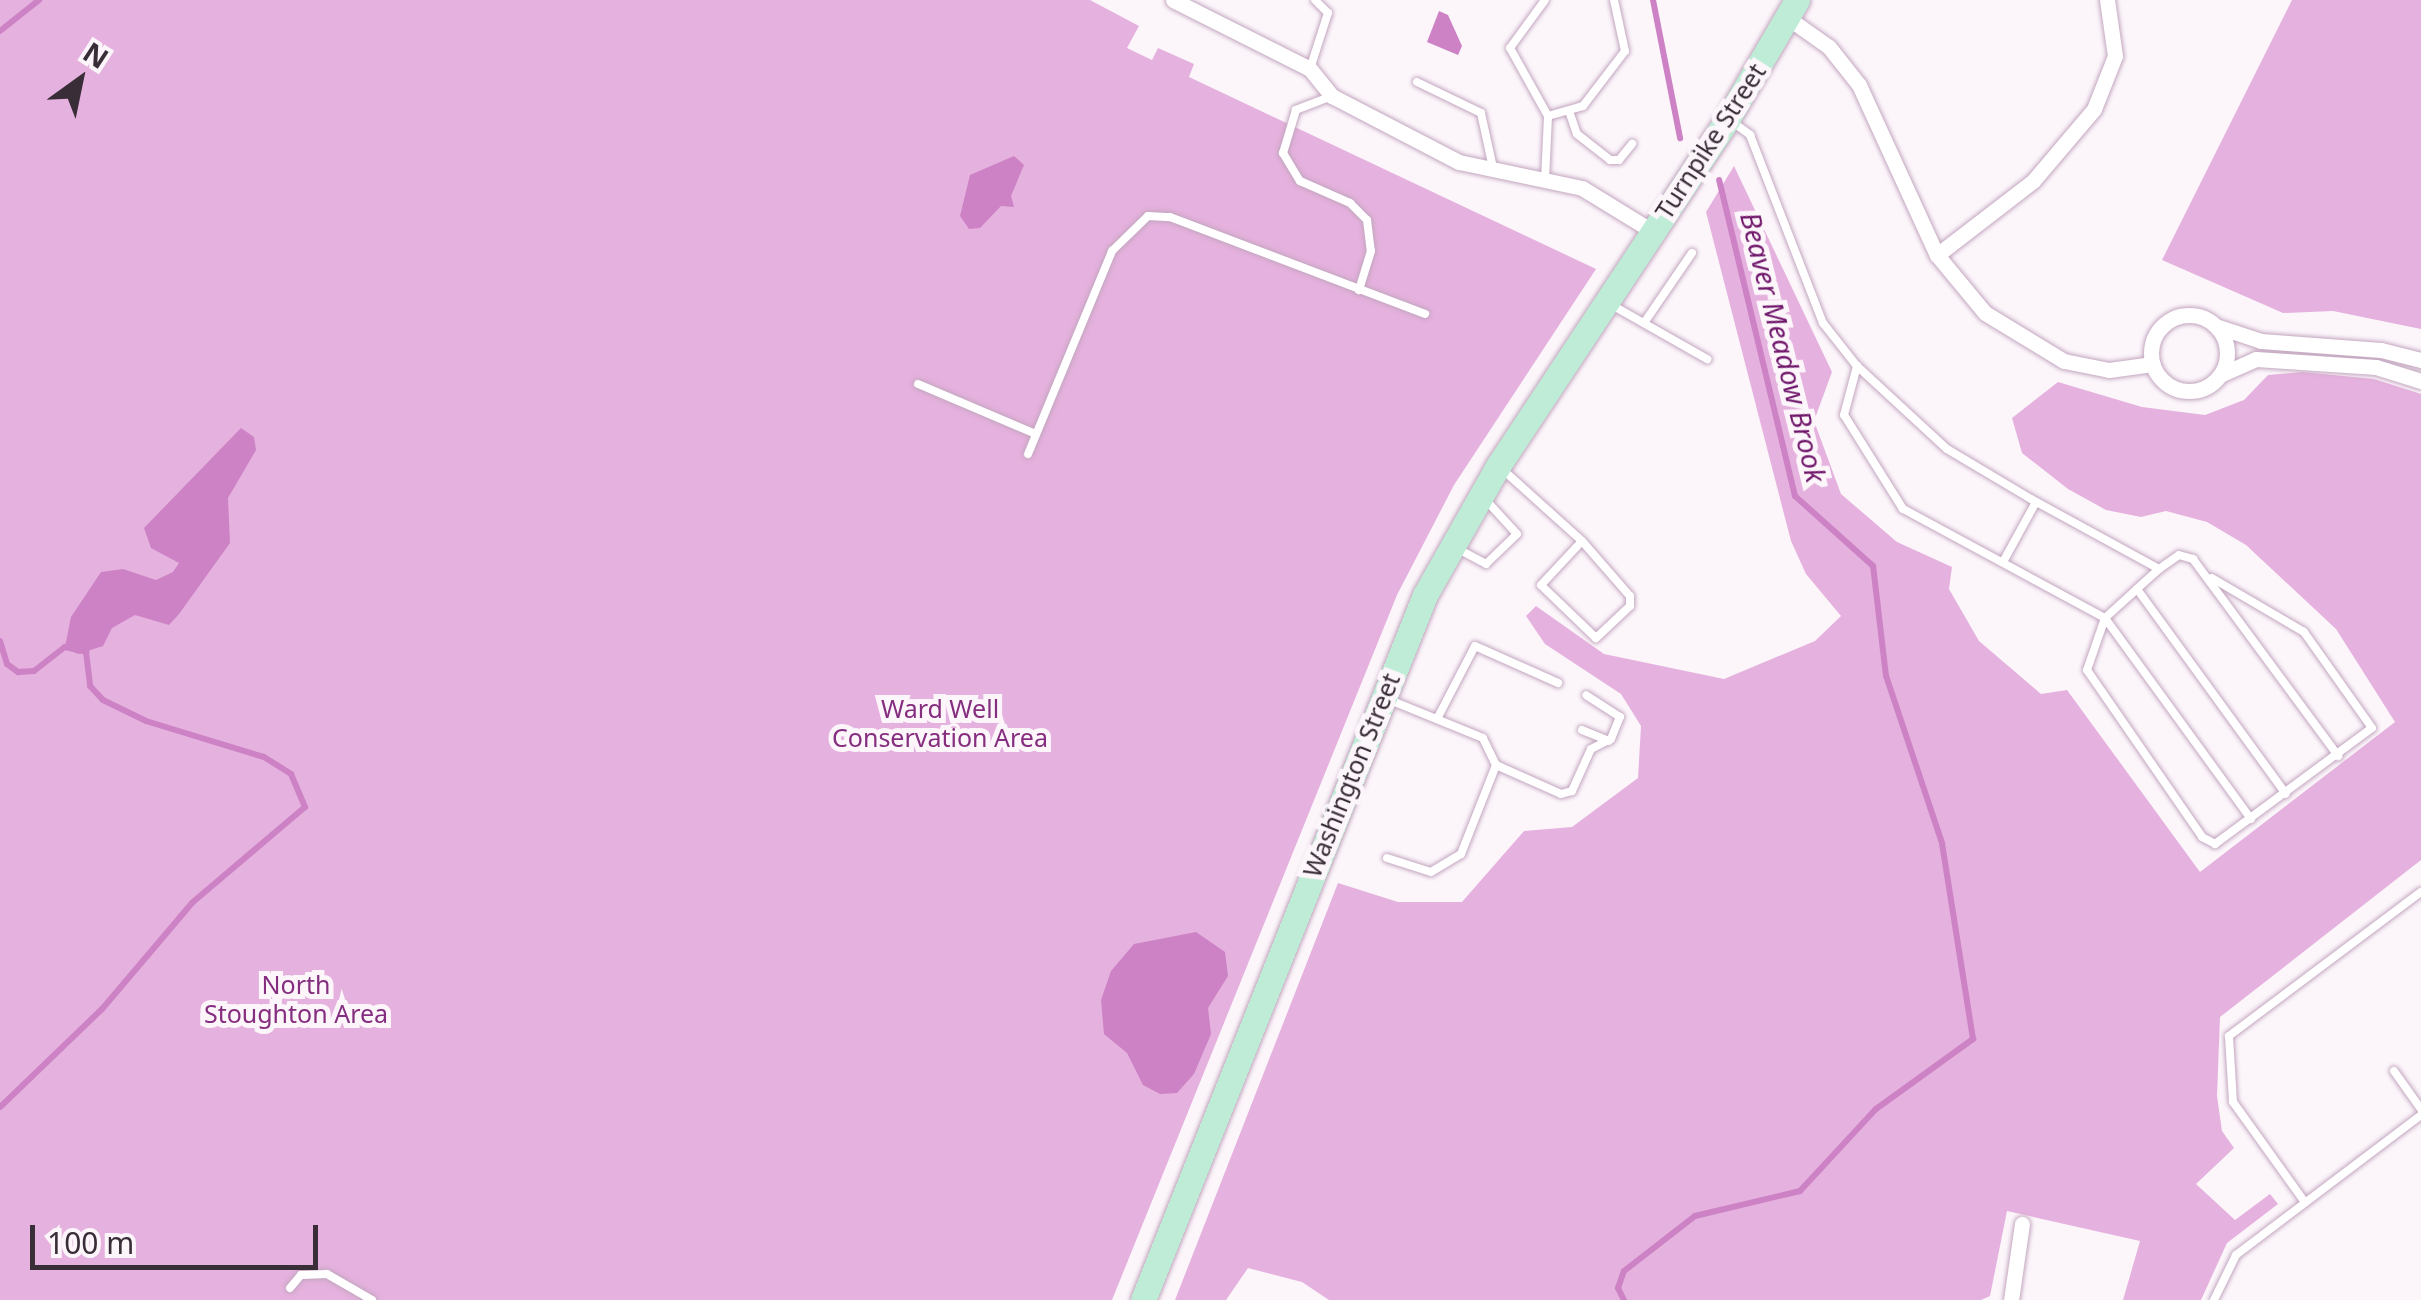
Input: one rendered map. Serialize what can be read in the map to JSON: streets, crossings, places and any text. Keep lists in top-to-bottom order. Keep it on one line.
{"streets":{"main road":["Turnpike Street","Washington Street"]},"crossings":[["Turnpike Street","Washington Street"]],"water":["Beaver Meadow Brook"],"parks":["Ward Well Conservation Area","North Stoughton Area"],"scale_bar":"100 m","north":"top right"}
